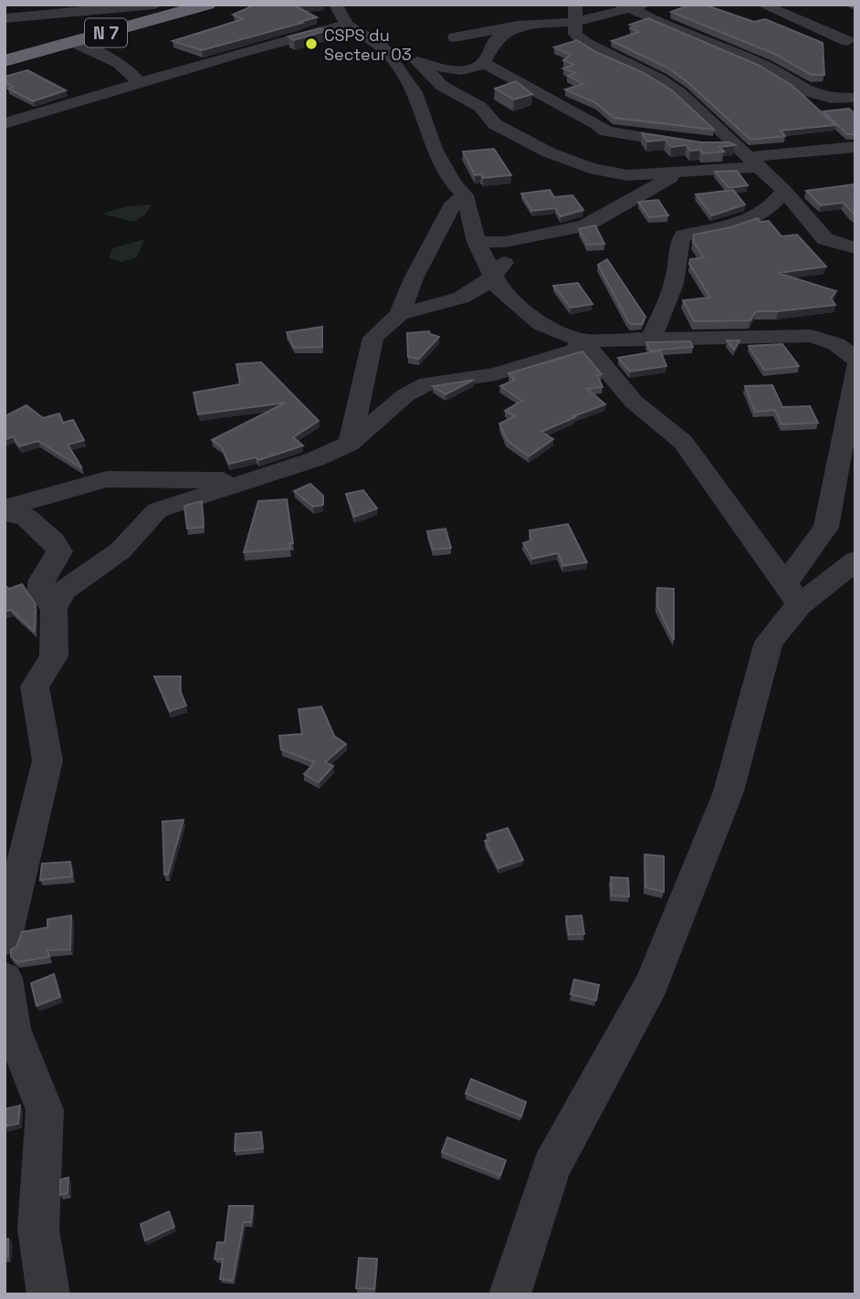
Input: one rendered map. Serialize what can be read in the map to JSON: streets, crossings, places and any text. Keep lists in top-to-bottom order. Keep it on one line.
{"streets":{"highway":["N 7"]},"places":["CSPS du Secteur 03"]}
